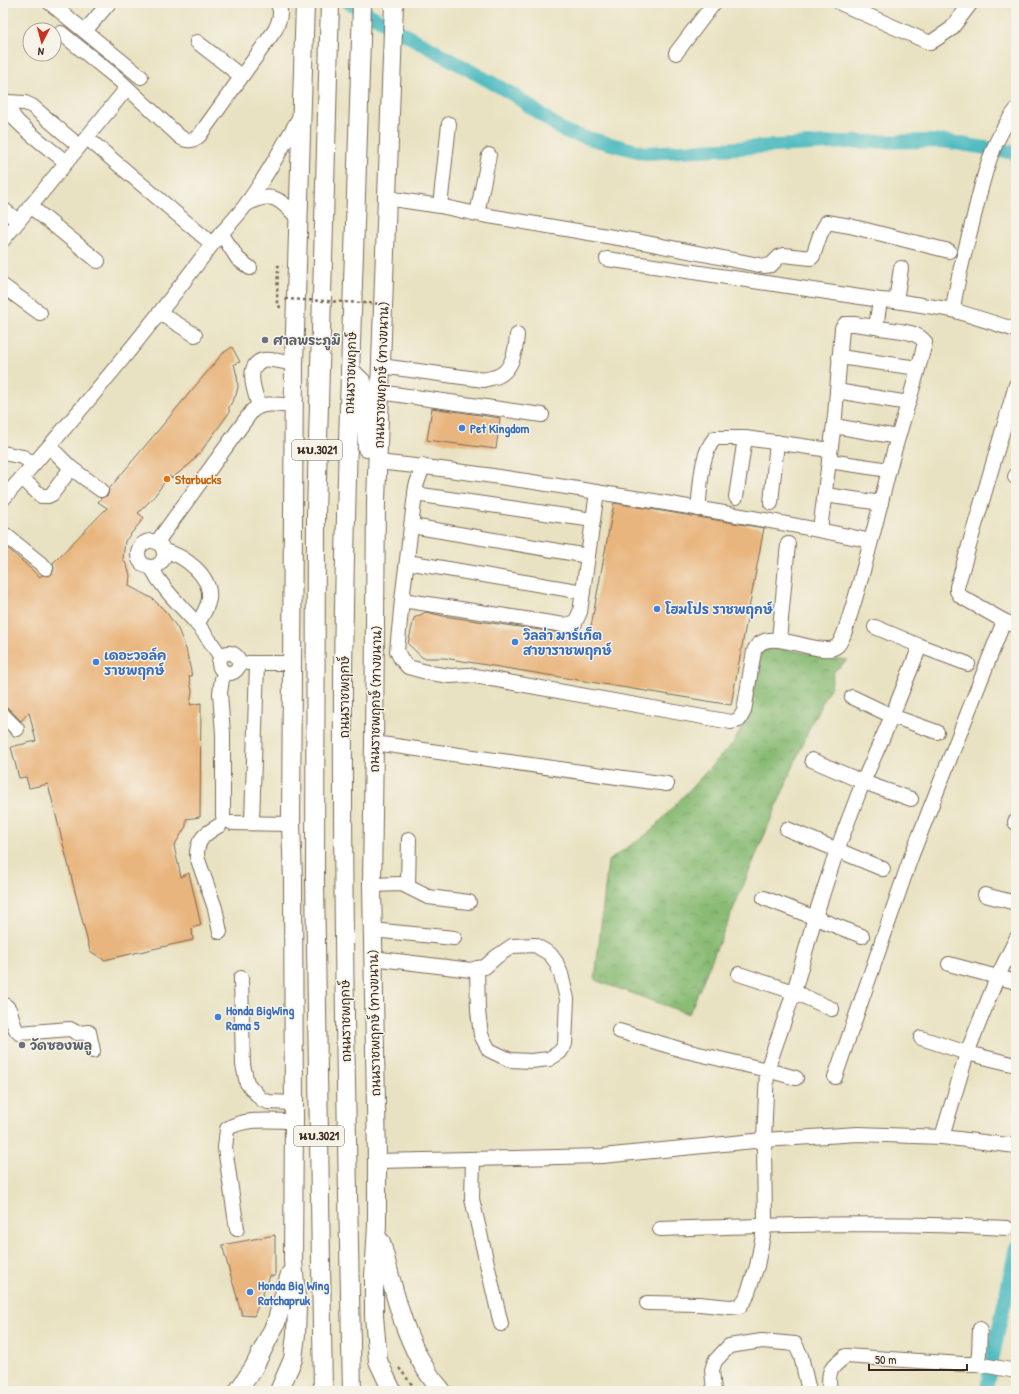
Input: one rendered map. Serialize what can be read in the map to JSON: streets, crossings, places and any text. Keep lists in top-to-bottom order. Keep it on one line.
{"streets":{"main road":["ถนนราชพฤกษ์","ถนนราชพฤกษ์ (ทางขนาน)","นบ.3021"]},"places":["ศาลพระภูมิ","Pet Kingdom","Starbucks","โฮมโปร ราชพฤกษ์","วิลล่า มาร์เก็ต สาขาราชพฤกษ์","เดอะวอล์ค ราชพฤกษ์","Honda BigWing Rama 5","วัดซองพลู","Honda Big Wing Ratchapruk"],"scale_bar":"50 m","north":"bottom"}
